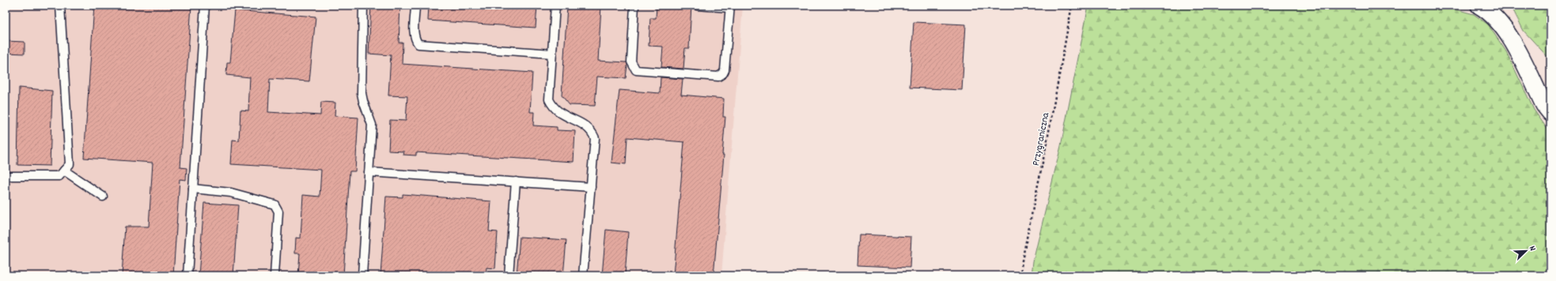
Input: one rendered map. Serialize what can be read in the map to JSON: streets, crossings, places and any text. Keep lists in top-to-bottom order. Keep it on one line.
{"streets":{"path":["Przygraniczna"]},"north":"top right"}
